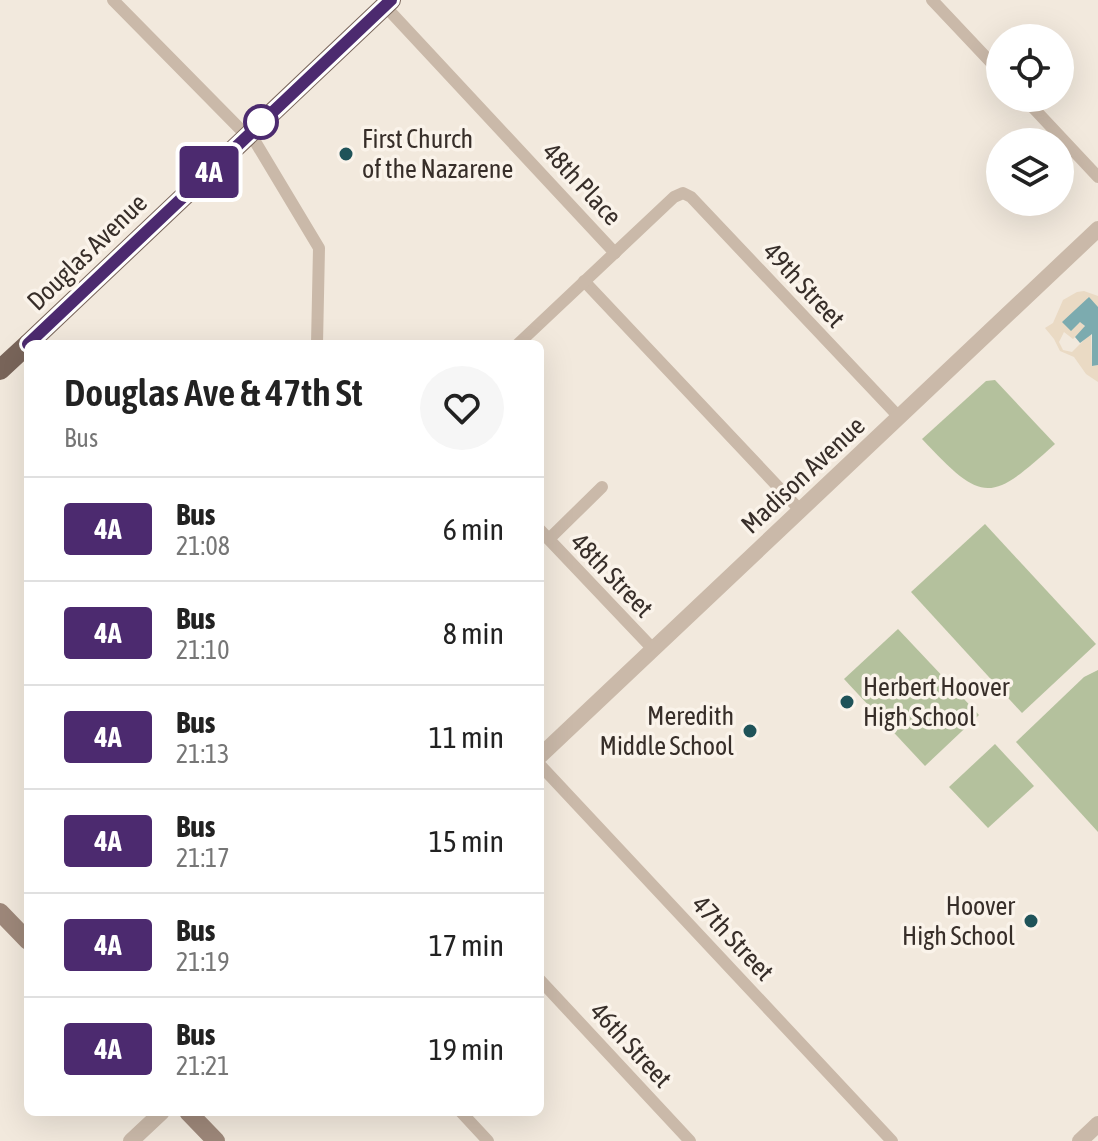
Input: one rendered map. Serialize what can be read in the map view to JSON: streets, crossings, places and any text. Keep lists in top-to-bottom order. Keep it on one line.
{"streets":{"main road":["Douglas Avenue"],"street":["48th Place","49th Street","Madison Avenue","48th Street","47th Street","46th Street"]},"crossings":[["48th Place","Douglas Avenue"],["48th Place","49th Street"],["49th Street","Madison Avenue"],["Madison Avenue","48th Street"]],"places":["First Church of the Nazarene","Herbert Hoover High School","Meredith Middle School","Hoover High School"],"lines":["bus line 4A"],"page":{"on_map":"4A","heading":["Douglas Ave & 47th St","Bus"],"list":[{"mark":"4A","name":"Bus","note":"21:08","value":"6 min"},{"mark":"4A","name":"Bus","note":"21:10","value":"8 min"},{"mark":"4A","name":"Bus","note":"21:13","value":"11 min"},{"mark":"4A","name":"Bus","note":"21:17","value":"15 min"},{"mark":"4A","name":"Bus","note":"21:19","value":"17 min"},{"mark":"4A","name":"Bus","note":"21:21","value":"19 min"}]}}
